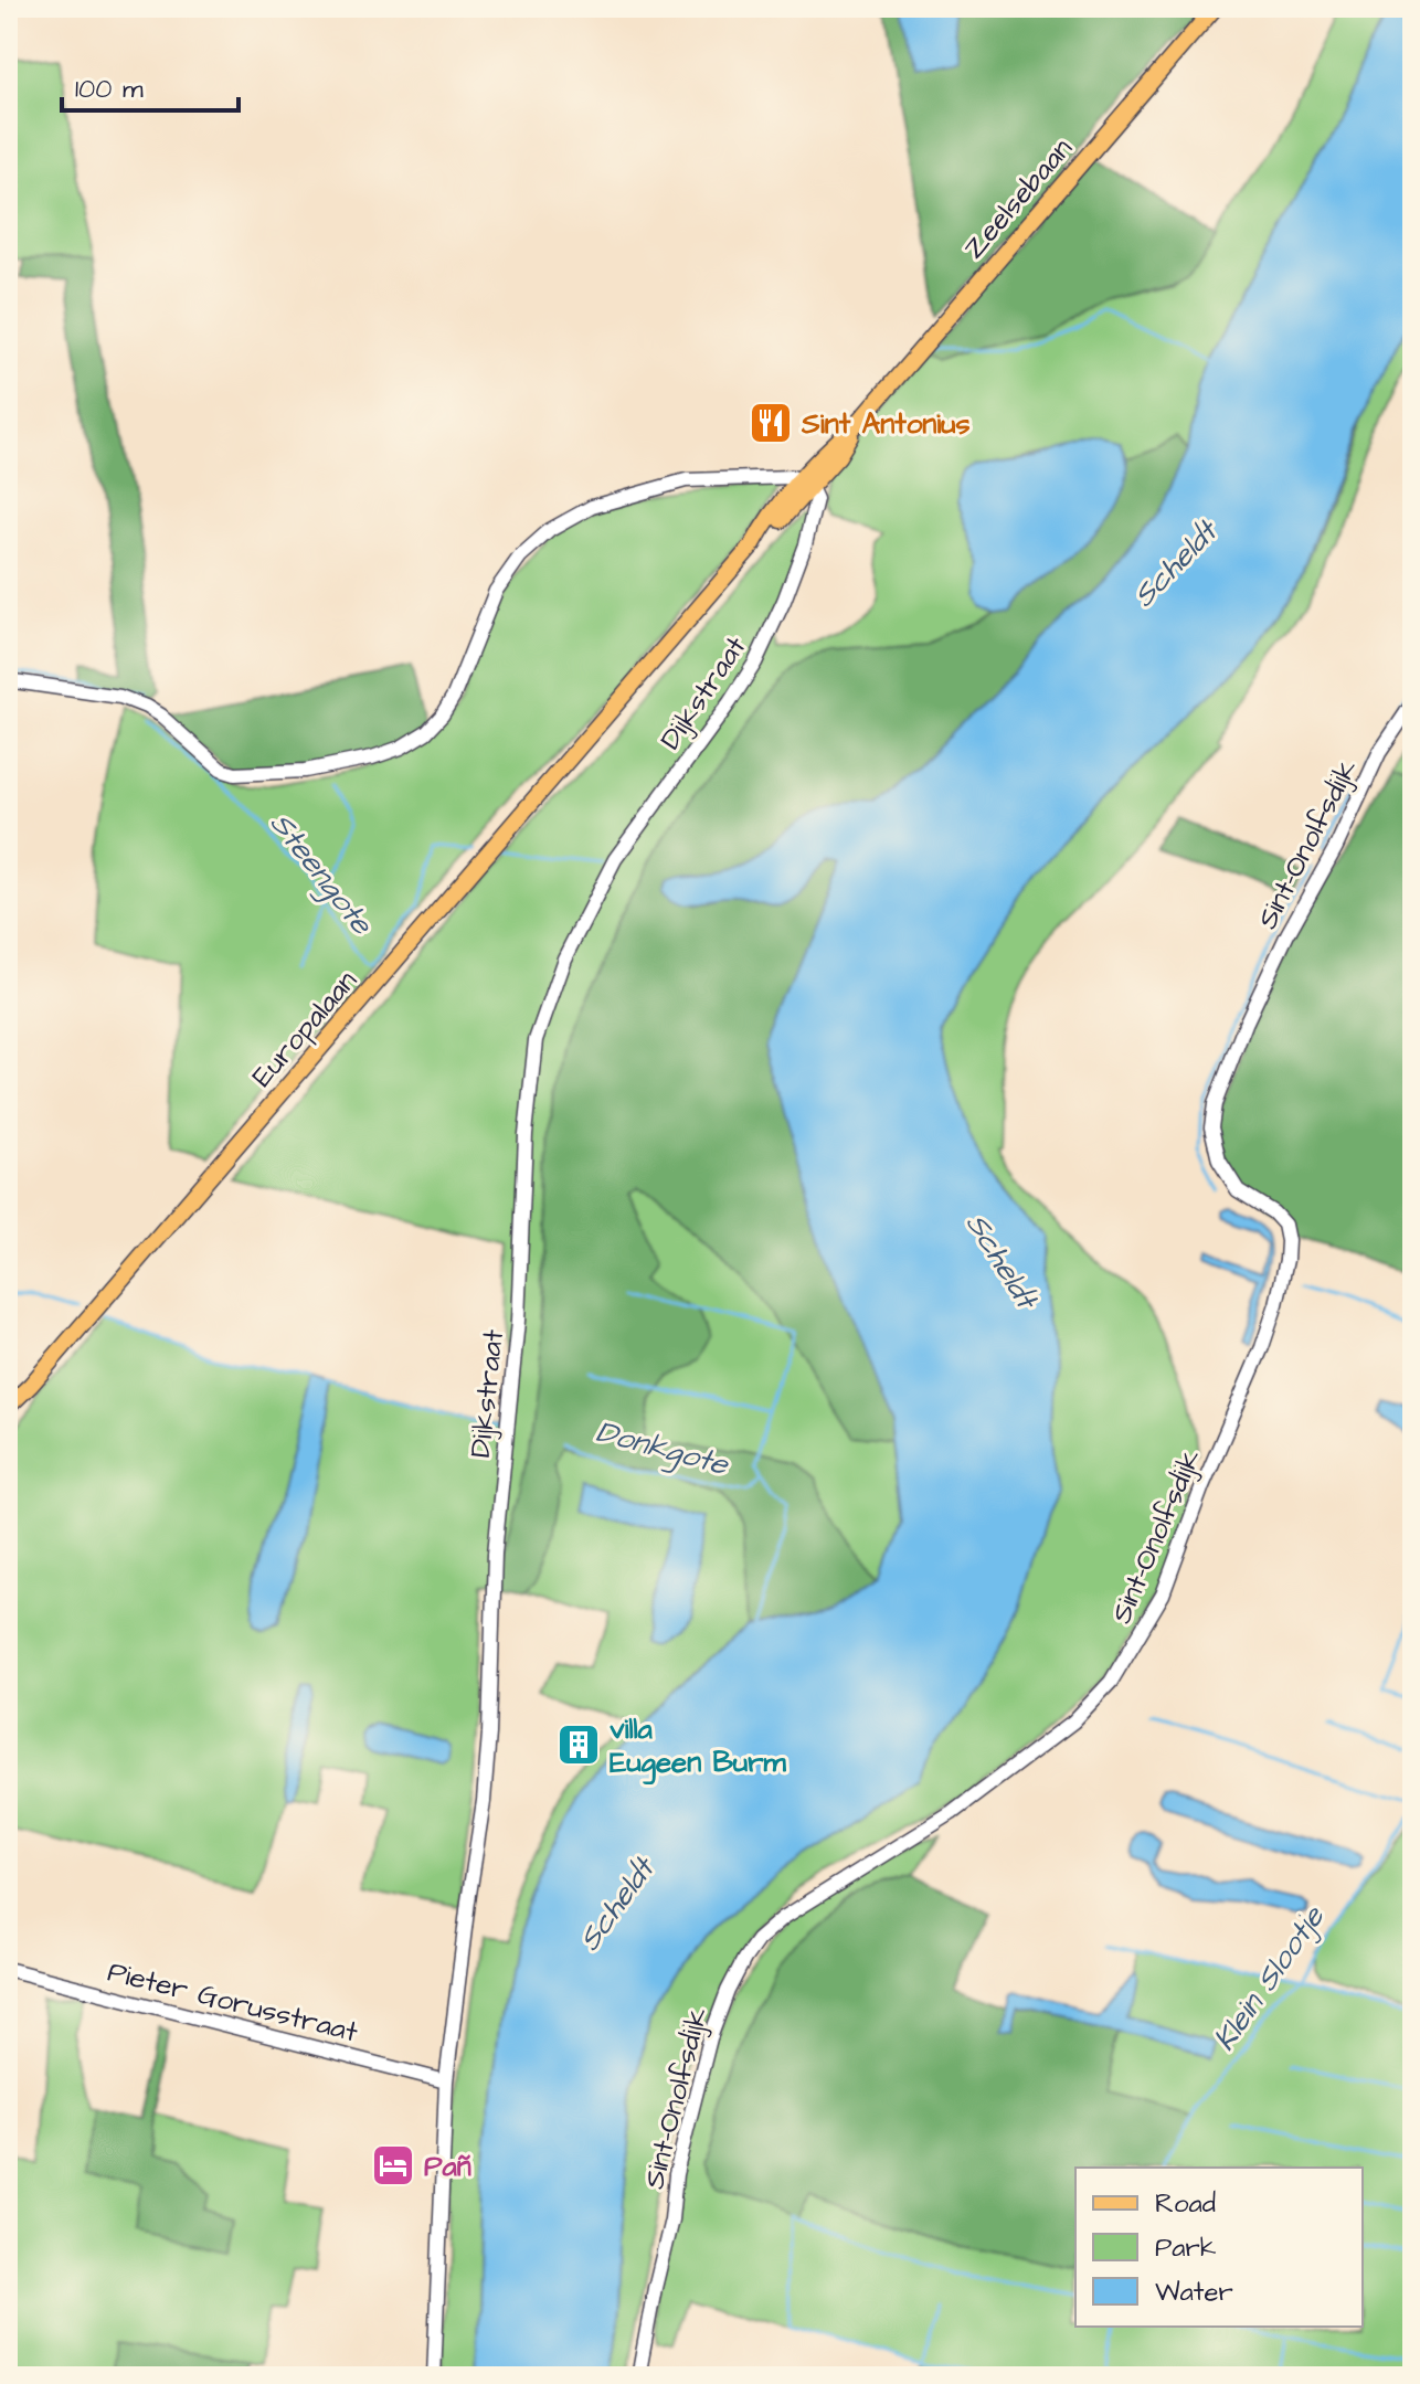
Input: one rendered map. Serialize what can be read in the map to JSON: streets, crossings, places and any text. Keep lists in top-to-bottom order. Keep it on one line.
{"streets":{"main road":["Zeelsebaan","Europalaan"],"street":["Dijkstraat","Sint-Onolfsdijk","Pieter Gorusstraat"]},"crossings":[["Zeelsebaan","Dijkstraat"],["Zeelsebaan","Europalaan"],["Dijkstraat","Pieter Gorusstraat"]],"water":["Scheldt","Steengote","Donkgote","Klein Slootje"],"places":{"restaurant":["Sint Antonius"],"building":["villa Eugeen Burm"],"hotel":["Pañ"]},"legend":["Road","Park","Water"],"scale_bar":"100 m"}
